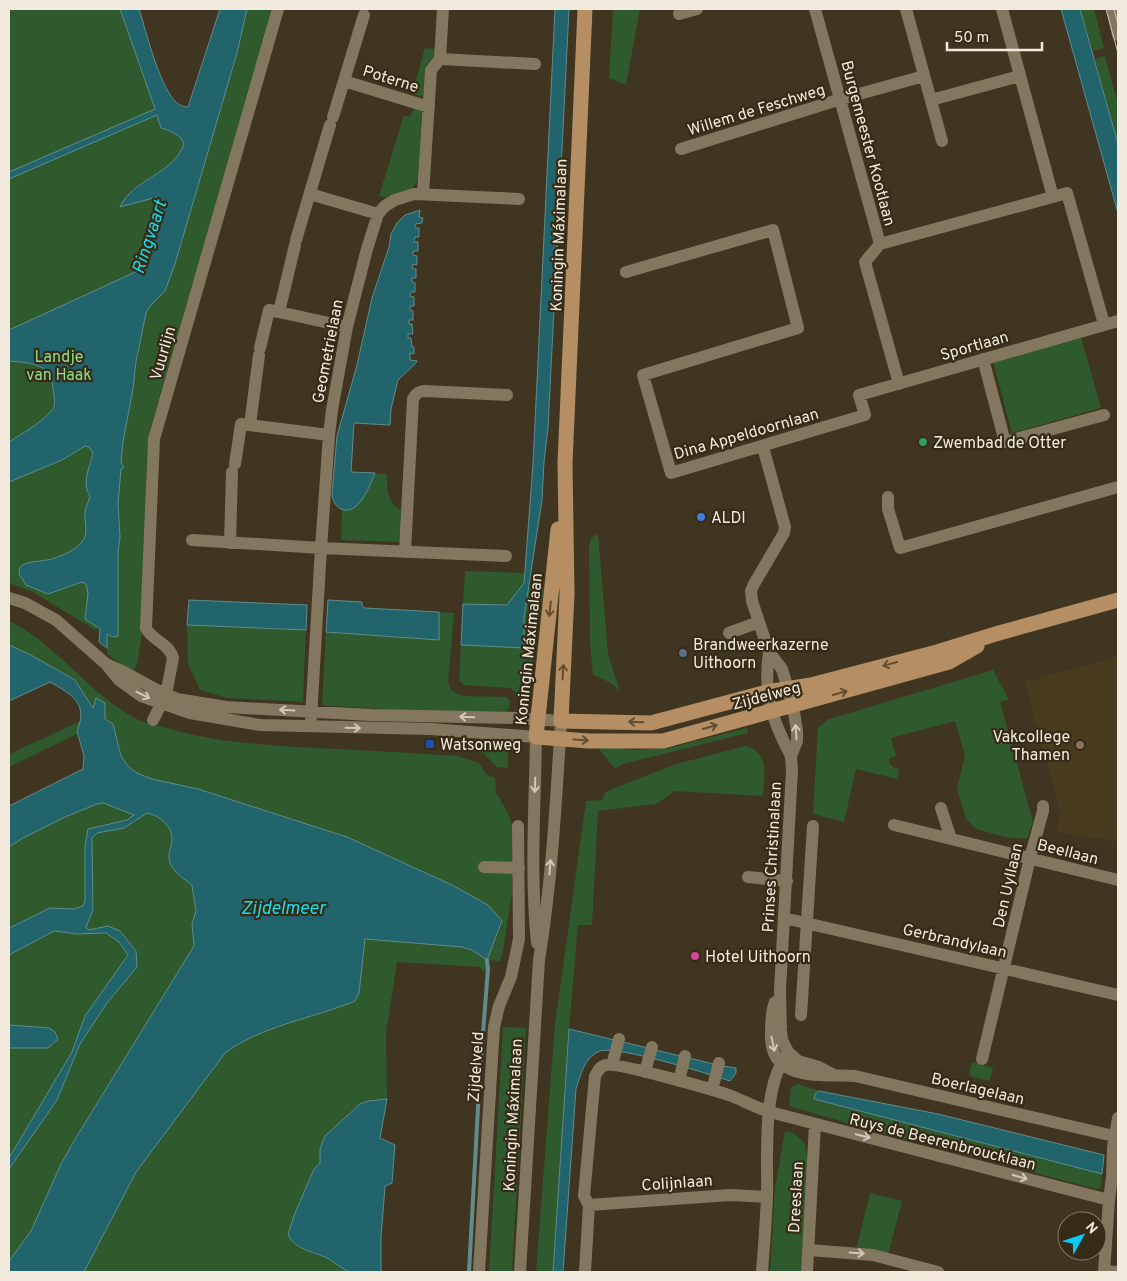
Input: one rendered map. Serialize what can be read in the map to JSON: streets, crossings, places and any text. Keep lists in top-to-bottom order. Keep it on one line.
{"streets":{"main road":["Koningin Máximalaan","Zijdelweg"],"street":["Poterne","Willem de Feschweg","Burgemeester Kootlaan","Sportlaan","Geometrielaan","Vuurlijn","Dina Appeldoornlaan","Beellaan","Prinses Christinalaan","Den Uyllaan","Gerbrandylaan","Zijdelveld","Boerlagelaan","Ruys de Beerenbroucklaan","Colijnlaan","Dreeslaan"]},"crossings":[["Willem de Feschweg","Burgemeester Kootlaan"],["Koningin Máximalaan","Zijdelweg"],["Sportlaan","Dina Appeldoornlaan"],["Zijdelweg","Prinses Christinalaan"],["Beellaan","Den Uyllaan"],["Prinses Christinalaan","Gerbrandylaan"],["Prinses Christinalaan","Boerlagelaan"],["Den Uyllaan","Gerbrandylaan"],["Ruys de Beerenbroucklaan","Dreeslaan"]],"one_way":["Ruys de Beerenbroucklaan"],"water":["Ringvaart","Zijdelmeer"],"parks":["Landje van Haak"],"places":{"other":["Zwembad de Otter","ALDI","Brandweerkazerne Uithoorn","Vakcollege Thamen","Hotel Uithoorn"],"transit":["Watsonweg"]},"scale_bar":"50 m","north":"top right"}
